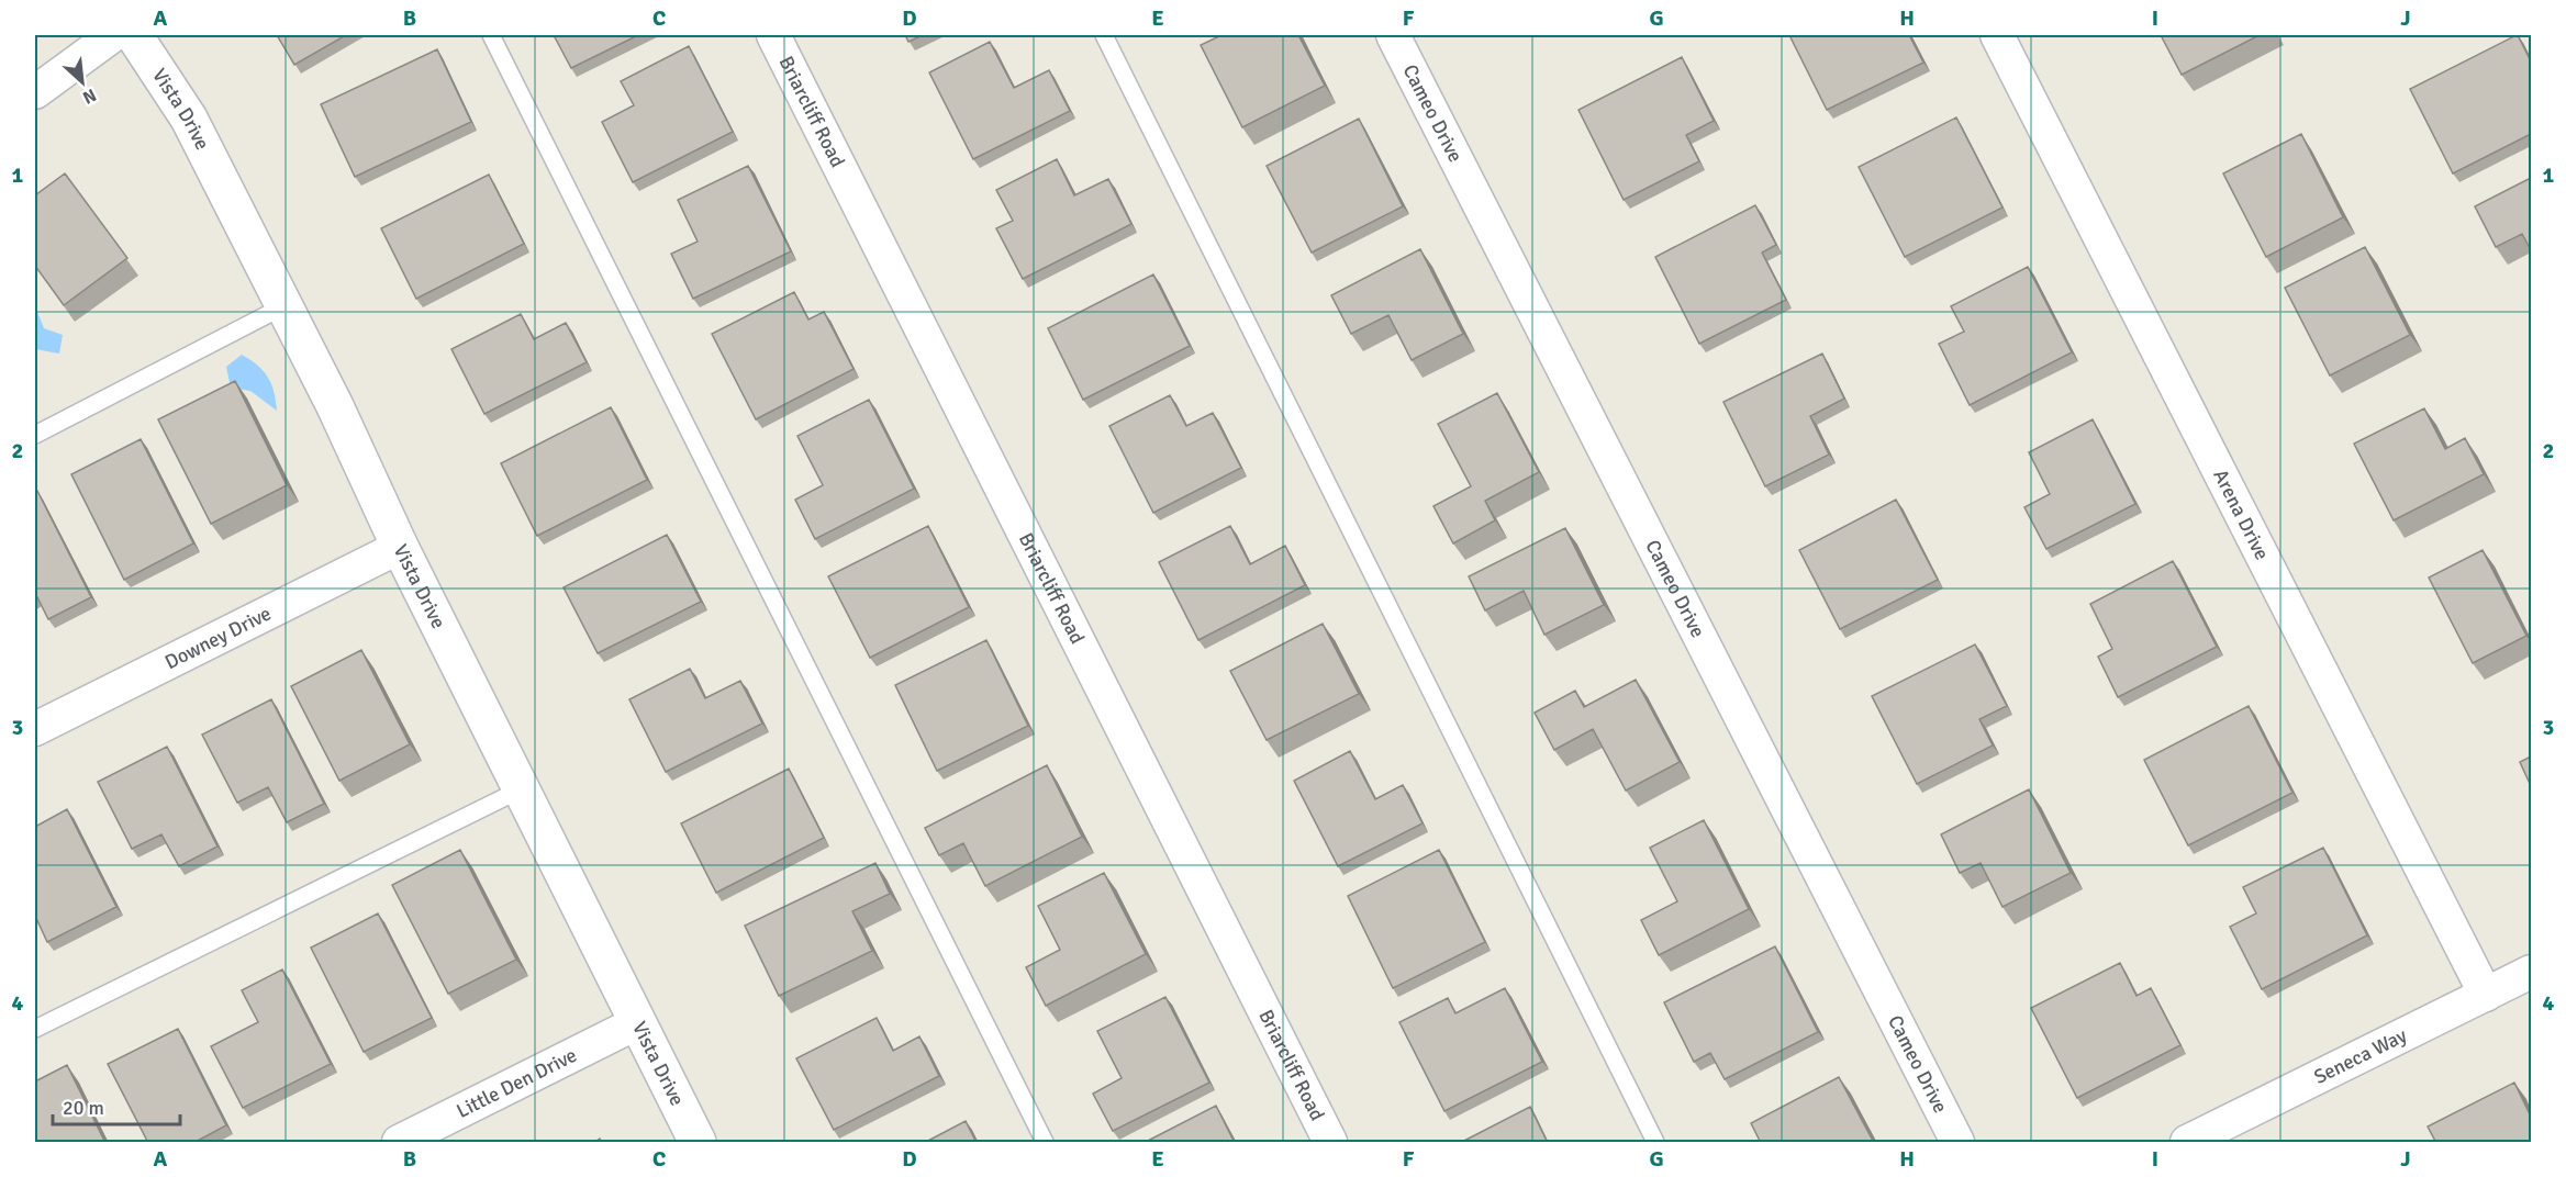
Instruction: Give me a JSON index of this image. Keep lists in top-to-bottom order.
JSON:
{
  "streets": {
    "street": [
      "Vista Drive",
      "Briarcliff Road",
      "Cameo Drive",
      "Arena Drive",
      "Downey Drive",
      "Seneca Way",
      "Little Den Drive"
    ]
  },
  "crossings": [
    ["Vista Drive", "Downey Drive"],
    ["Vista Drive", "Little Den Drive"],
    ["Arena Drive", "Seneca Way"]
  ],
  "scale_bar": "20 m",
  "north": "bottom right",
  "grid": {
    "columns": [
      "A",
      "B",
      "C",
      "D",
      "E",
      "F",
      "G",
      "H",
      "I",
      "J"
    ],
    "rows": [
      "1",
      "2",
      "3",
      "4"
    ]
  }
}
